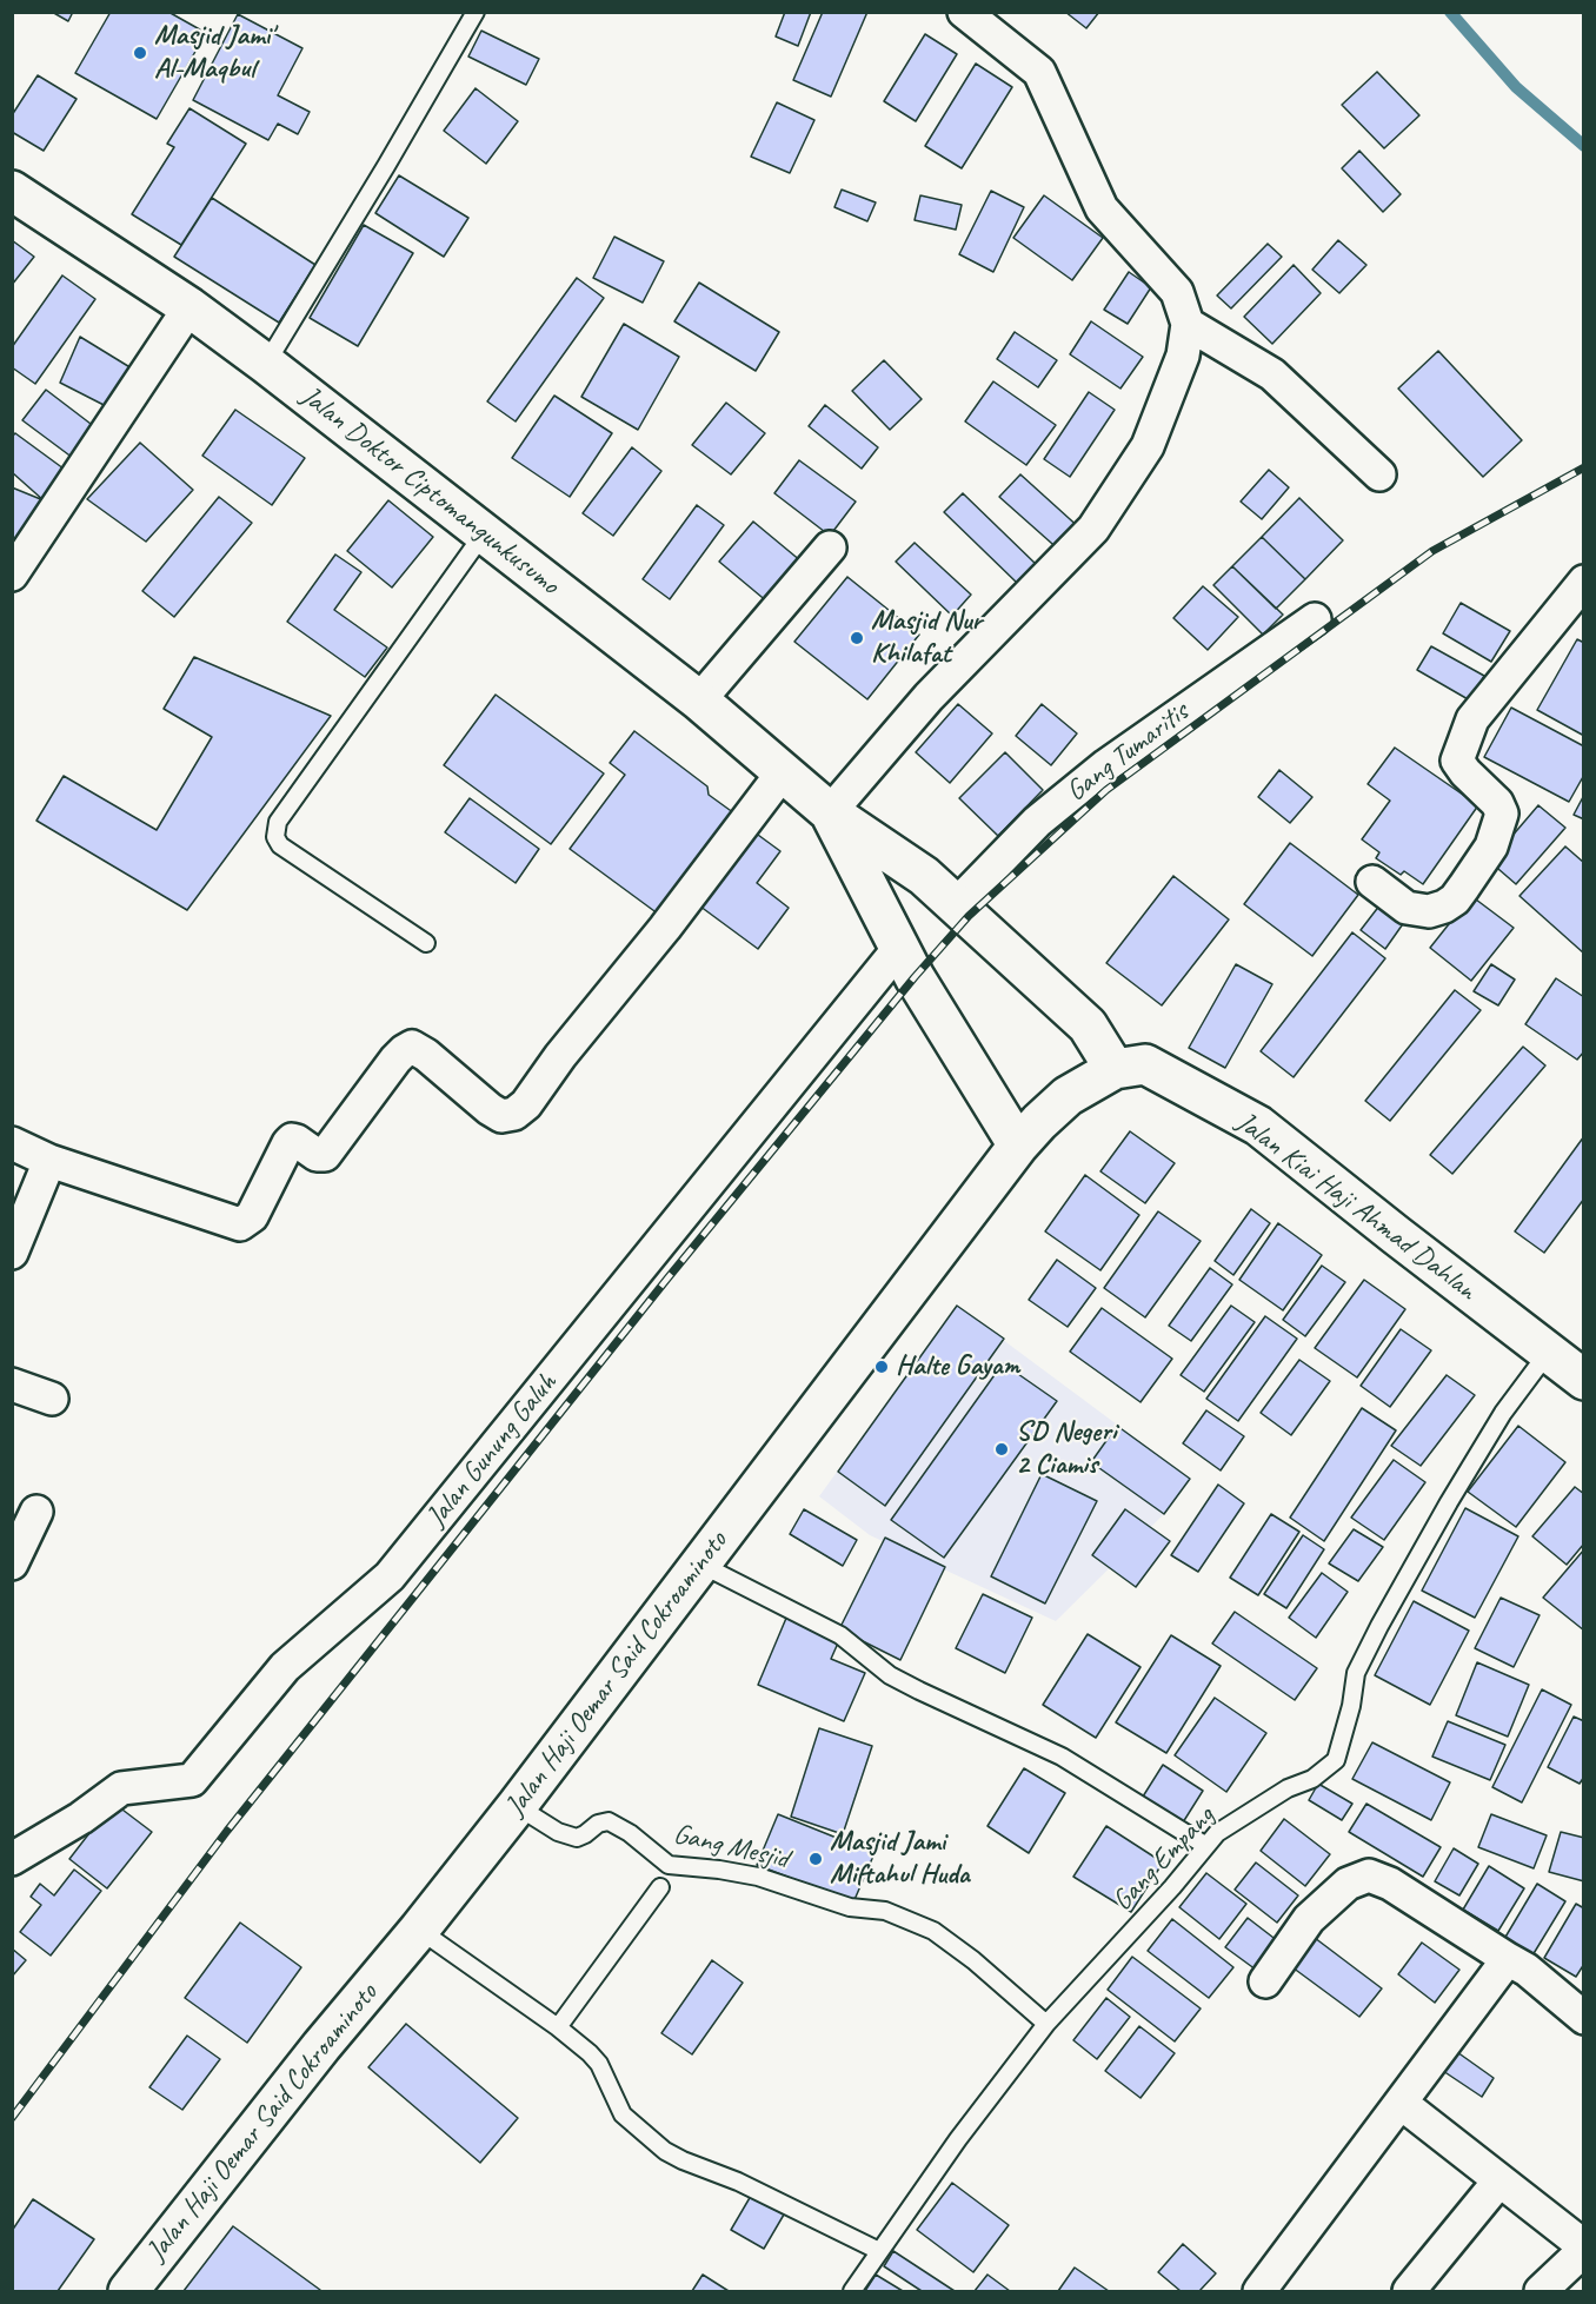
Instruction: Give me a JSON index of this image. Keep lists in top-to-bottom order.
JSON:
{
  "streets": {
    "main road": ["Jalan Doktor Ciptomangunkusumo", "Jalan Kiai Haji Ahmad Dahlan", "Jalan Haji Oemar Said Cokroaminoto"],
    "street": ["Gang Tumaritis", "Jalan Gunung Galuh"],
    "lane": ["Gang Mesjid", "Gang Empang"]
  },
  "crossings": [
    ["Jalan Doktor Ciptomangunkusumo", "Gang Tumaritis"],
    ["Jalan Doktor Ciptomangunkusumo", "Jalan Kiai Haji Ahmad Dahlan"],
    ["Jalan Doktor Ciptomangunkusumo", "Jalan Gunung Galuh"],
    ["Jalan Doktor Ciptomangunkusumo", "Jalan Haji Oemar Said Cokroaminoto"],
    ["Jalan Kiai Haji Ahmad Dahlan", "Jalan Haji Oemar Said Cokroaminoto"],
    ["Jalan Kiai Haji Ahmad Dahlan", "Gang Empang"],
    ["Jalan Haji Oemar Said Cokroaminoto", "Gang Mesjid"],
    ["Gang Mesjid", "Gang Empang"]
  ],
  "places": [
    "Masjid Jami' Al-Maqbul",
    "Masjid Nur Khilafat",
    "Halte Gayam",
    "SD Negeri 2 Ciamis",
    "Masjid Jami Miftahul Huda"
  ]
}
